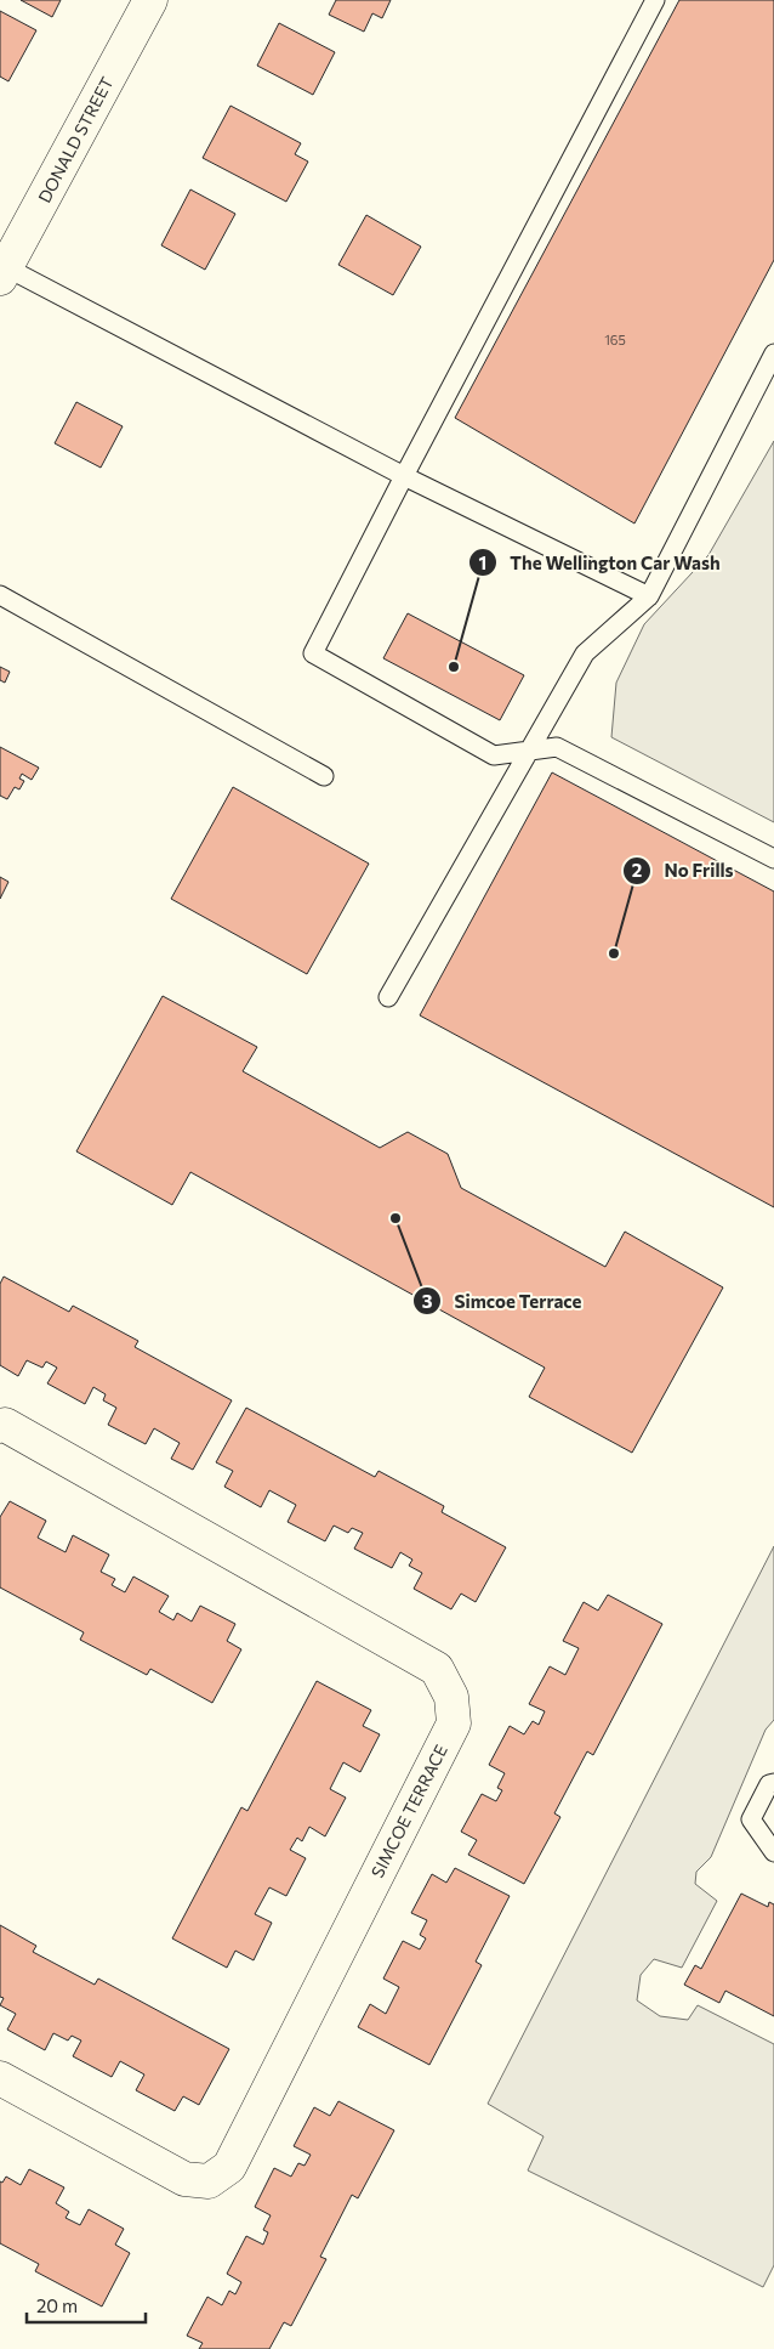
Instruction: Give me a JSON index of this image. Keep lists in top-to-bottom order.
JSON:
{
  "streets": {
    "street": ["DONALD STREET", "SIMCOE TERRACE"]
  },
  "places": ["The Wellington Car Wash", "No Frills", "Simcoe Terrace"],
  "house_numbers": ["165"],
  "scale_bar": "20 m"
}
